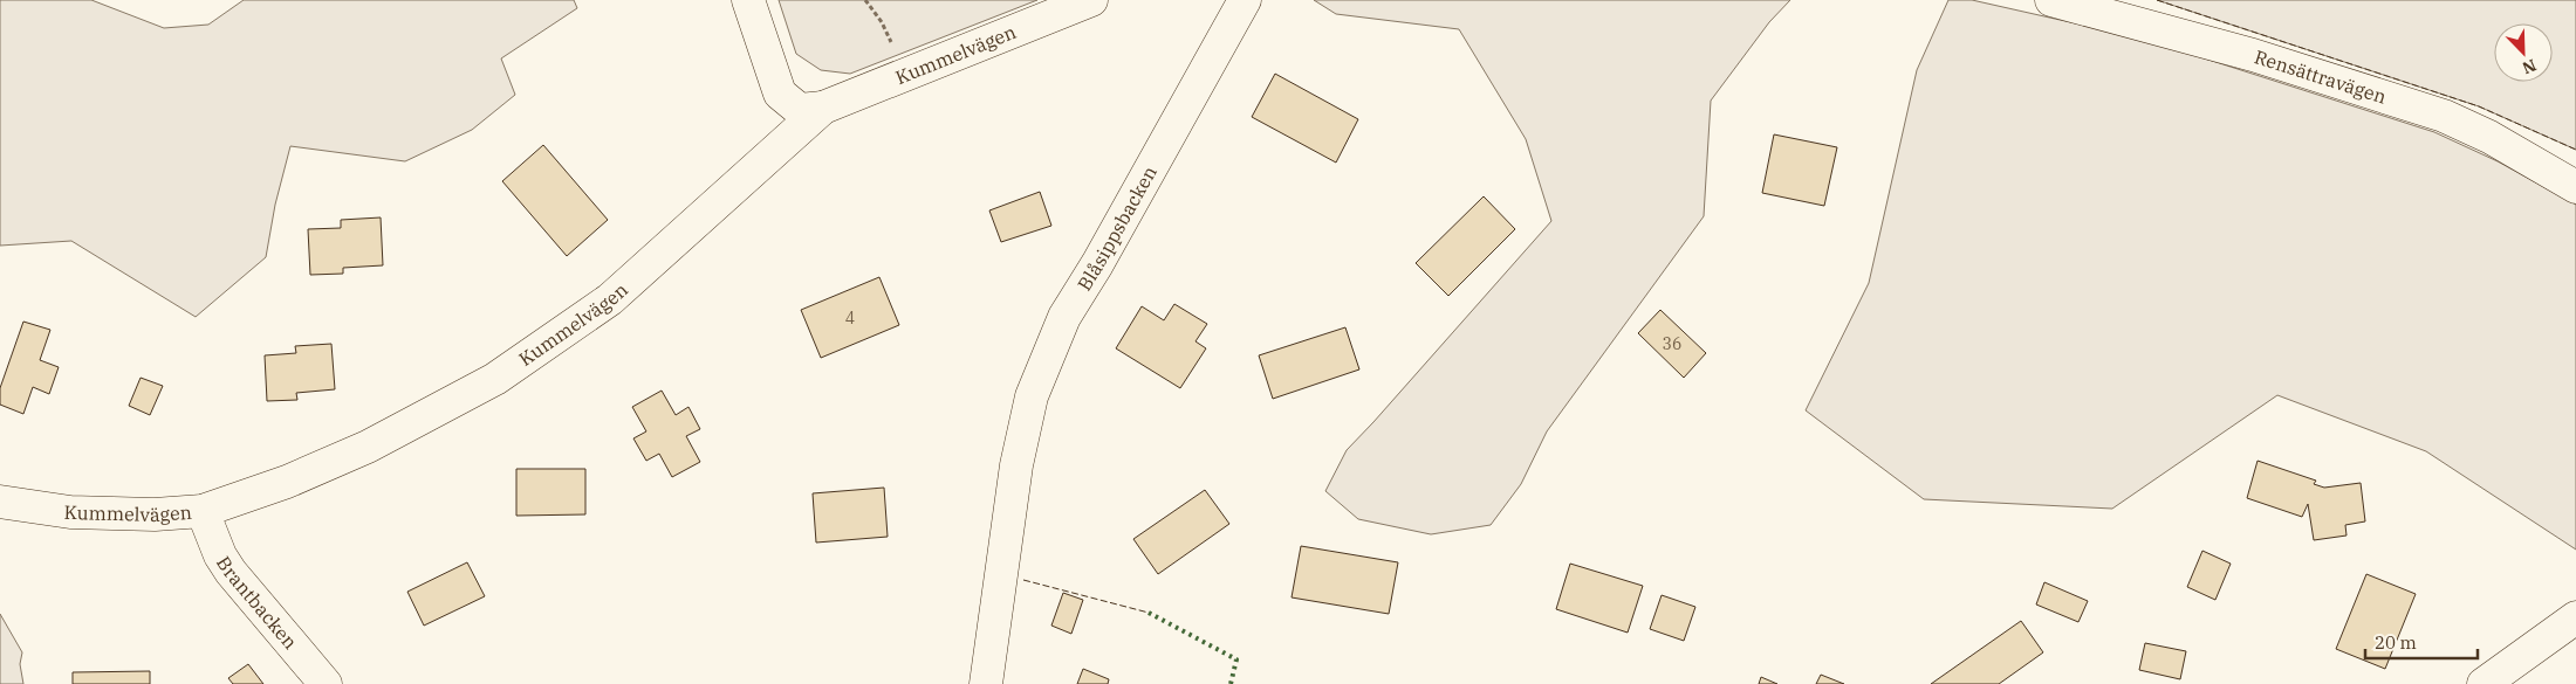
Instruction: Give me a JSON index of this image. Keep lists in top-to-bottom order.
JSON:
{
  "streets": {
    "street": [
      "Kummelvägen",
      "Rensättravägen",
      "Blåsippsbacken",
      "Brantbacken"
    ]
  },
  "crossings": [
    ["Kummelvägen", "Brantbacken"]
  ],
  "house_numbers": ["4", "36"],
  "scale_bar": "20 m",
  "north": "bottom right"
}
